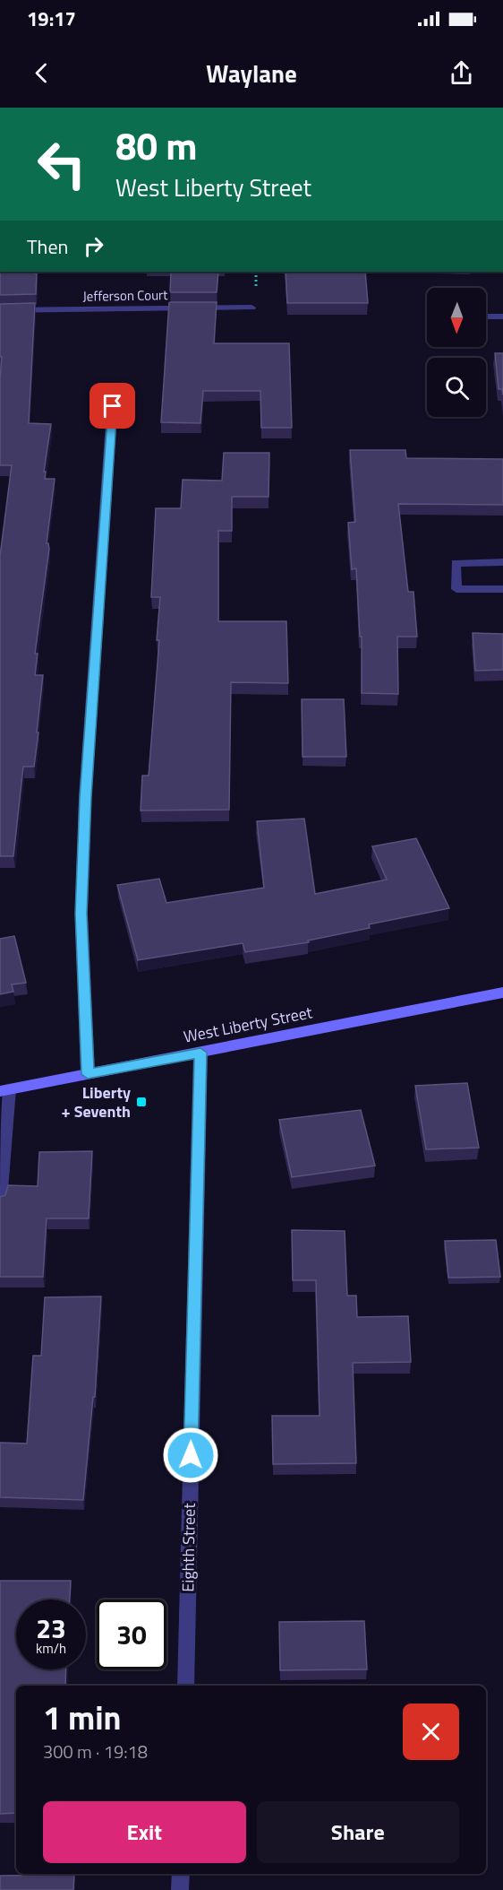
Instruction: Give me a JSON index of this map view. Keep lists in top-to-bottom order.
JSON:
{
  "streets": {
    "main road": ["West Liberty Street"],
    "street": ["Jefferson Court", "Eighth Street"]
  },
  "crossings": [
    ["West Liberty Street", "Eighth Street"]
  ],
  "places": {
    "transit": ["Liberty + Seventh"]
  },
  "north": "bottom",
  "page": {
    "status": "19:17",
    "header": "Waylane",
    "turn": ["80 m", "West Liberty Street"],
    "then": "Then",
    "speed": "23 km/h",
    "limit": "30",
    "heading": ["1 min", "300 m · 19:18"],
    "buttons": ["Exit", "Share"]
  }
}
